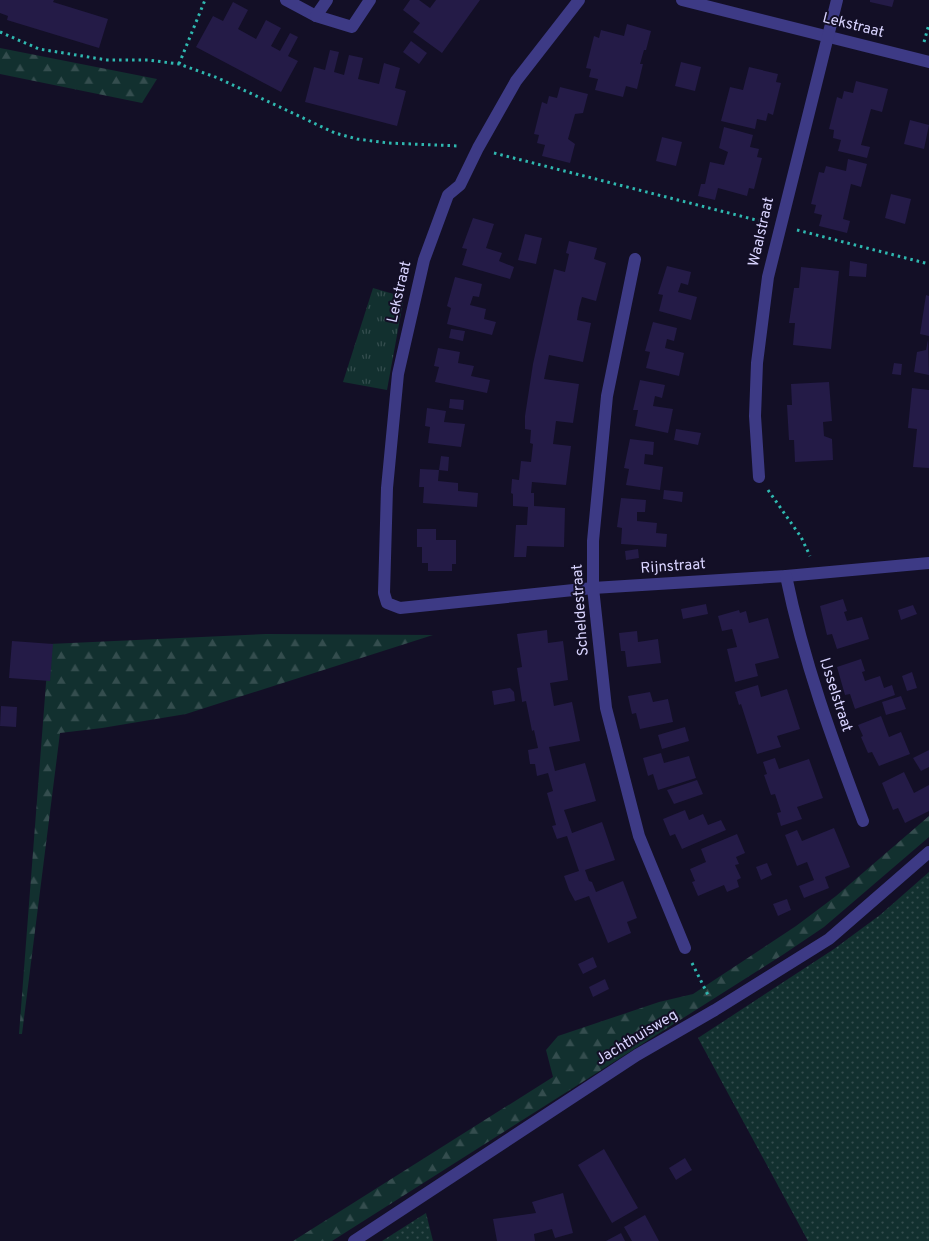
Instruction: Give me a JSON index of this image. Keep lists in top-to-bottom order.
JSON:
{
  "streets": {
    "street": [
      "Lekstraat",
      "Waalstraat",
      "Rijnstraat",
      "Scheldestraat",
      "IJsselstraat",
      "Jachthuisweg"
    ]
  },
  "crossings": [
    ["Lekstraat", "Waalstraat"],
    ["Lekstraat", "Rijnstraat"],
    ["Rijnstraat", "Scheldestraat"],
    ["Rijnstraat", "IJsselstraat"]
  ]
}
